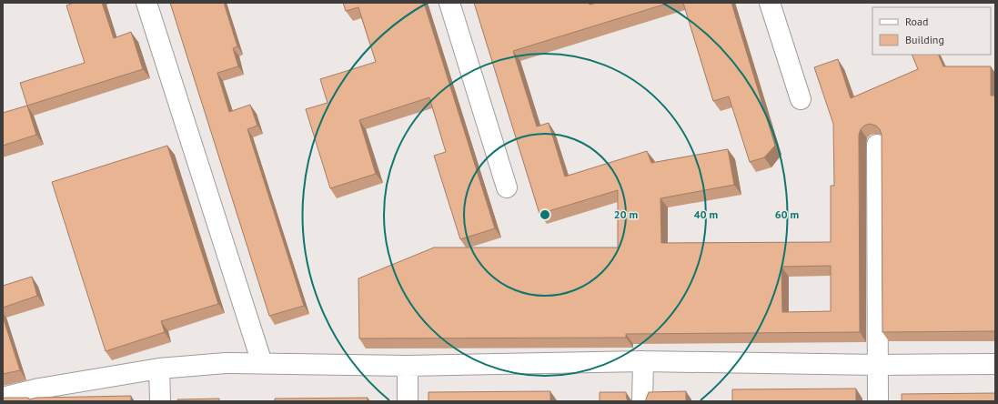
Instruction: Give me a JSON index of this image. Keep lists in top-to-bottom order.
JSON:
{
  "legend": ["Road", "Building"],
  "rings": ["20 m", "40 m", "60 m"]
}
